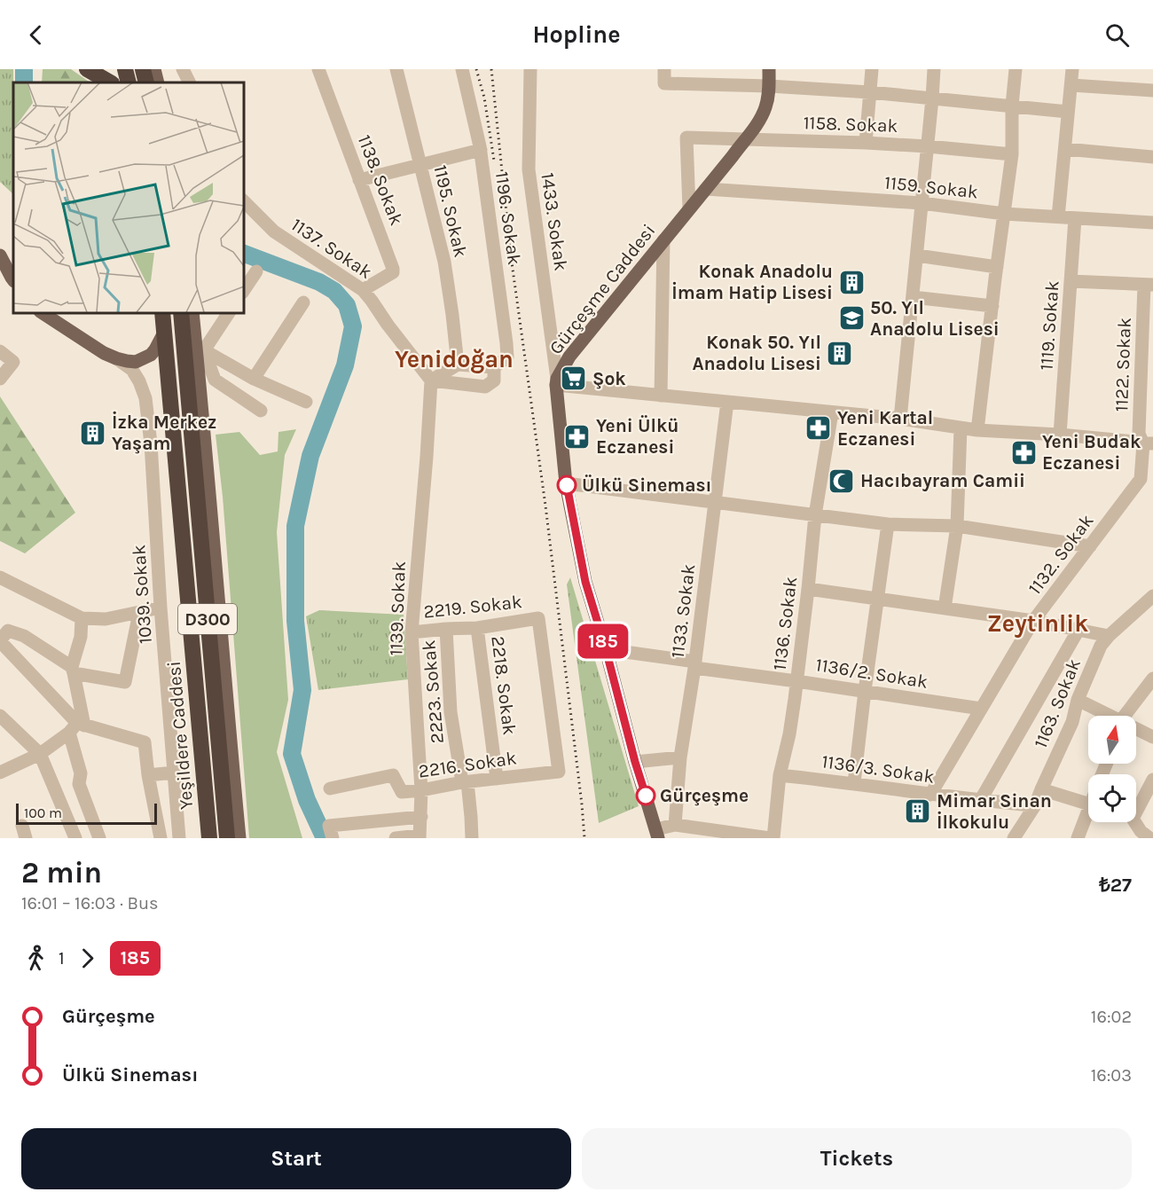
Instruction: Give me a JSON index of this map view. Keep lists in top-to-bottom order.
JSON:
{
  "streets": {
    "highway": ["D300", "Yeşildere Caddesi"],
    "main road": ["Gürçeşme Caddesi"],
    "street": [
      "1158. Sokak",
      "1138. Sokak",
      "1159. Sokak",
      "1195. Sokak",
      "1196. Sokak",
      "1433. Sokak",
      "1137. Sokak",
      "1119. Sokak",
      "1122. Sokak",
      "1132. Sokak",
      "1039. Sokak",
      "2219. Sokak",
      "1139. Sokak",
      "1133. Sokak",
      "1136. Sokak",
      "1136/2. Sokak",
      "2218. Sokak",
      "2223. Sokak",
      "1163. Sokak",
      "2216. Sokak",
      "1136/3. Sokak"
    ]
  },
  "crossings": [
    ["1158. Sokak", "Gürçeşme Caddesi"],
    ["1138. Sokak", "1137. Sokak"],
    ["1159. Sokak", "Gürçeşme Caddesi"],
    ["1159. Sokak", "1119. Sokak"],
    ["1433. Sokak", "Gürçeşme Caddesi"],
    ["1137. Sokak", "1139. Sokak"],
    ["Gürçeşme Caddesi", "1136/2. Sokak"],
    ["1122. Sokak", "1132. Sokak"],
    ["1132. Sokak", "1136/2. Sokak"],
    ["1132. Sokak", "1136/3. Sokak"],
    ["2219. Sokak", "1139. Sokak"],
    ["2219. Sokak", "2218. Sokak"],
    ["2219. Sokak", "2223. Sokak"],
    ["2219. Sokak", "2216. Sokak"],
    ["1139. Sokak", "2216. Sokak"],
    ["1133. Sokak", "1136/2. Sokak"],
    ["1136. Sokak", "1136/2. Sokak"],
    ["1136. Sokak", "1136/3. Sokak"],
    ["2218. Sokak", "2216. Sokak"],
    ["2223. Sokak", "2216. Sokak"],
    ["1163. Sokak", "1136/3. Sokak"]
  ],
  "districts": ["Yenidoğan", "Zeytinlik"],
  "places": {
    "building": [
      "Konak Anadolu İmam Hatip Lisesi",
      "Konak 50. Yıl Anadolu Lisesi",
      "İzka Merkez Yaşam",
      "Mimar Sinan İlkokulu"
    ],
    "school or university": ["50. Yıl Anadolu Lisesi"],
    "supermarket": ["Şok"],
    "pharmacy": ["Yeni Kartal Eczanesi", "Yeni Ülkü Eczanesi", "Yeni Budak Eczanesi"],
    "mosque": ["Hacıbayram Camii"],
    "other": ["Ülkü Sineması", "Gürçeşme"]
  },
  "lines": ["bus line 185"],
  "scale_bar": "100 m",
  "north": "top",
  "page": {
    "header": "Hopline",
    "on_map": "185",
    "scale": "100 m",
    "heading": ["2 min", "16:01 – 16:03 · Bus", "₺27"],
    "legs": ["1", "185"],
    "list": [
      {
        "name": "Gürçeşme",
        "value": "16:02"
      },
      {
        "name": "Ülkü Sineması",
        "value": "16:03"
      }
    ],
    "buttons": ["Start", "Tickets"]
  }
}
